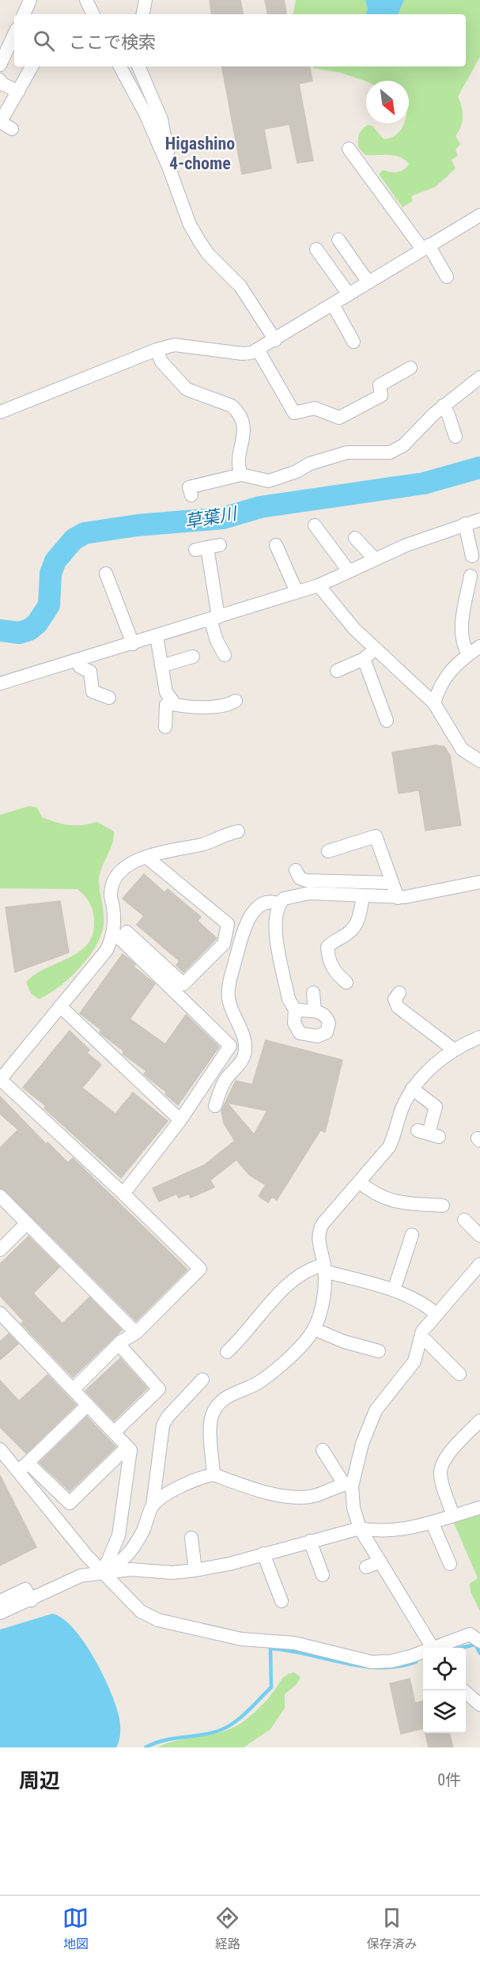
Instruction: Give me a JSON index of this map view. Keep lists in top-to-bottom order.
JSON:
{
  "districts": ["Higashino 4-chome"],
  "water": ["草葉川"],
  "north": "bottom right",
  "page": {
    "search": "ここで検索",
    "heading": ["周辺", "0件"],
    "nav": ["地図", "経路", "保存済み"]
  }
}
